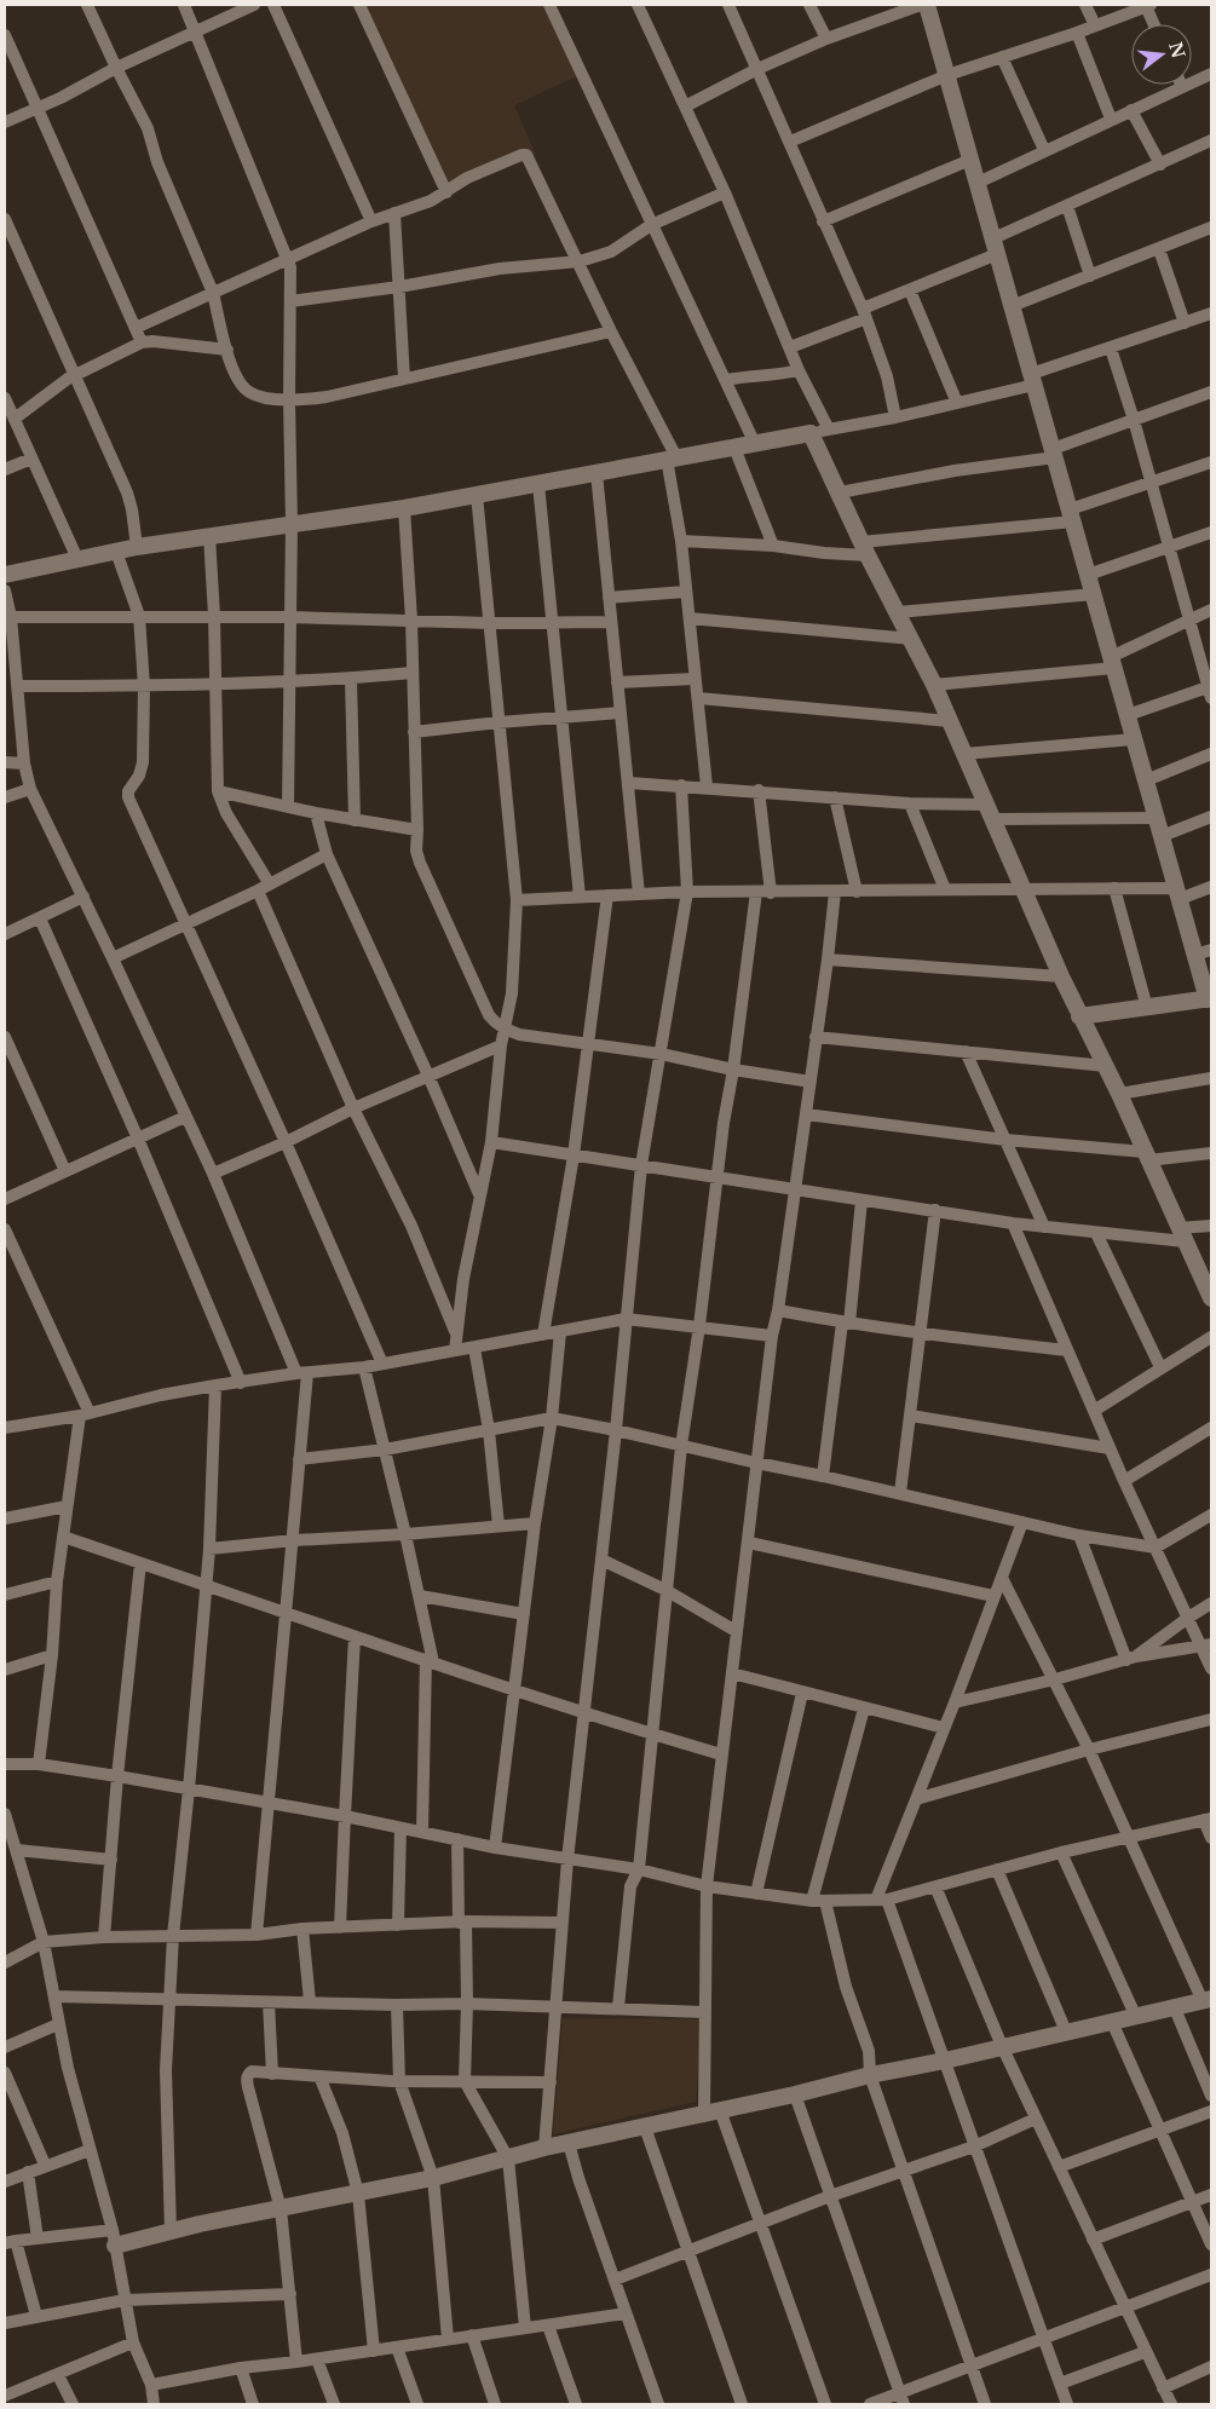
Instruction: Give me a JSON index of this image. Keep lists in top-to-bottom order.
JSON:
{
  "north": "right"
}
